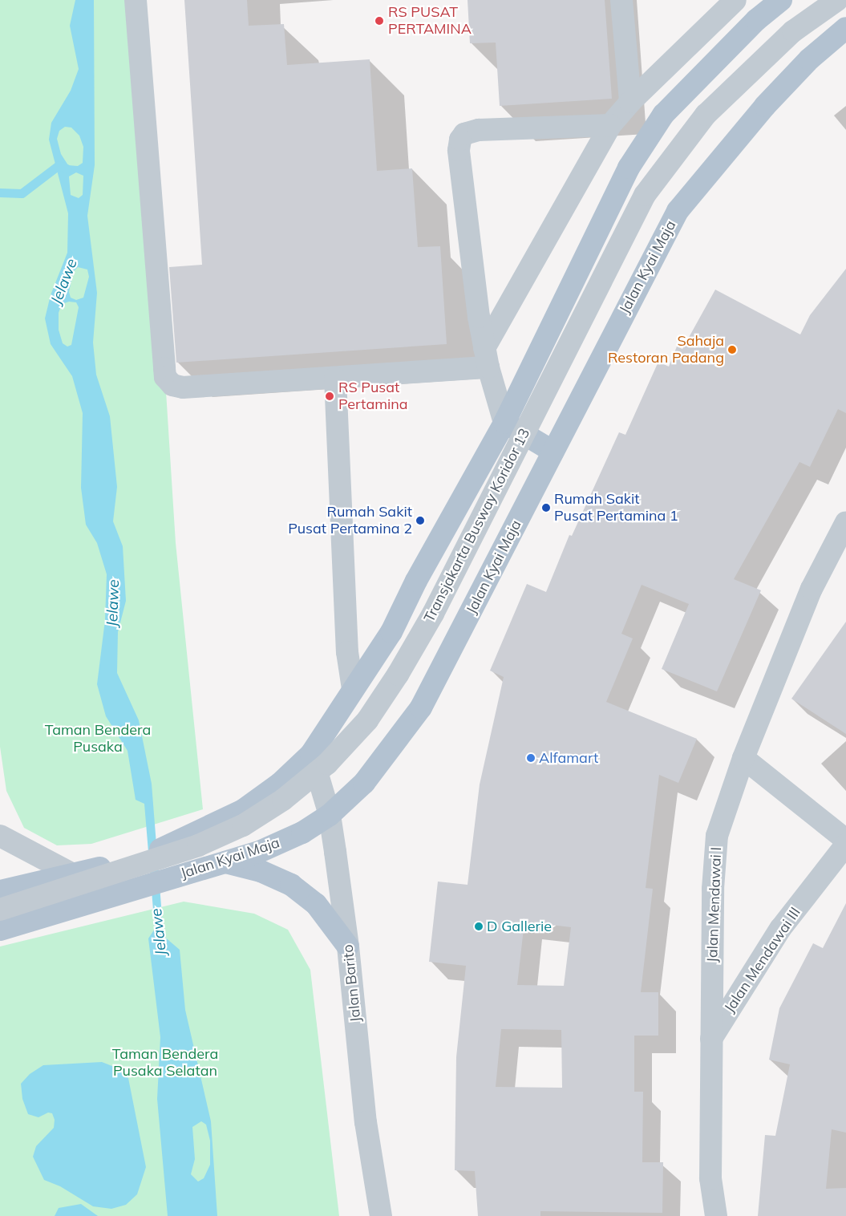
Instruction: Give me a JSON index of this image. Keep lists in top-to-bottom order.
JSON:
{
  "streets": {
    "main road": ["Jalan Kyai Maja"],
    "street": [
      "Transjakarta Busway Koridor 13",
      "Jalan Mendawai I",
      "Jalan Mendawai III",
      "Jalan Barito"
    ]
  },
  "crossings": [
    ["Jalan Kyai Maja", "Jalan Barito"],
    ["Jalan Mendawai I", "Jalan Mendawai III"]
  ],
  "water": ["Jelawe"],
  "parks": ["Taman Bendera Pusaka", "Taman Bendera Pusaka Selatan"],
  "places": [
    "RS PUSAT PERTAMINA",
    "Sahaja Restoran Padang",
    "RS Pusat Pertamina",
    "Rumah Sakit Pusat Pertamina 1",
    "Rumah Sakit Pusat Pertamina 2",
    "Alfamart",
    "D Gallerie"
  ]
}
